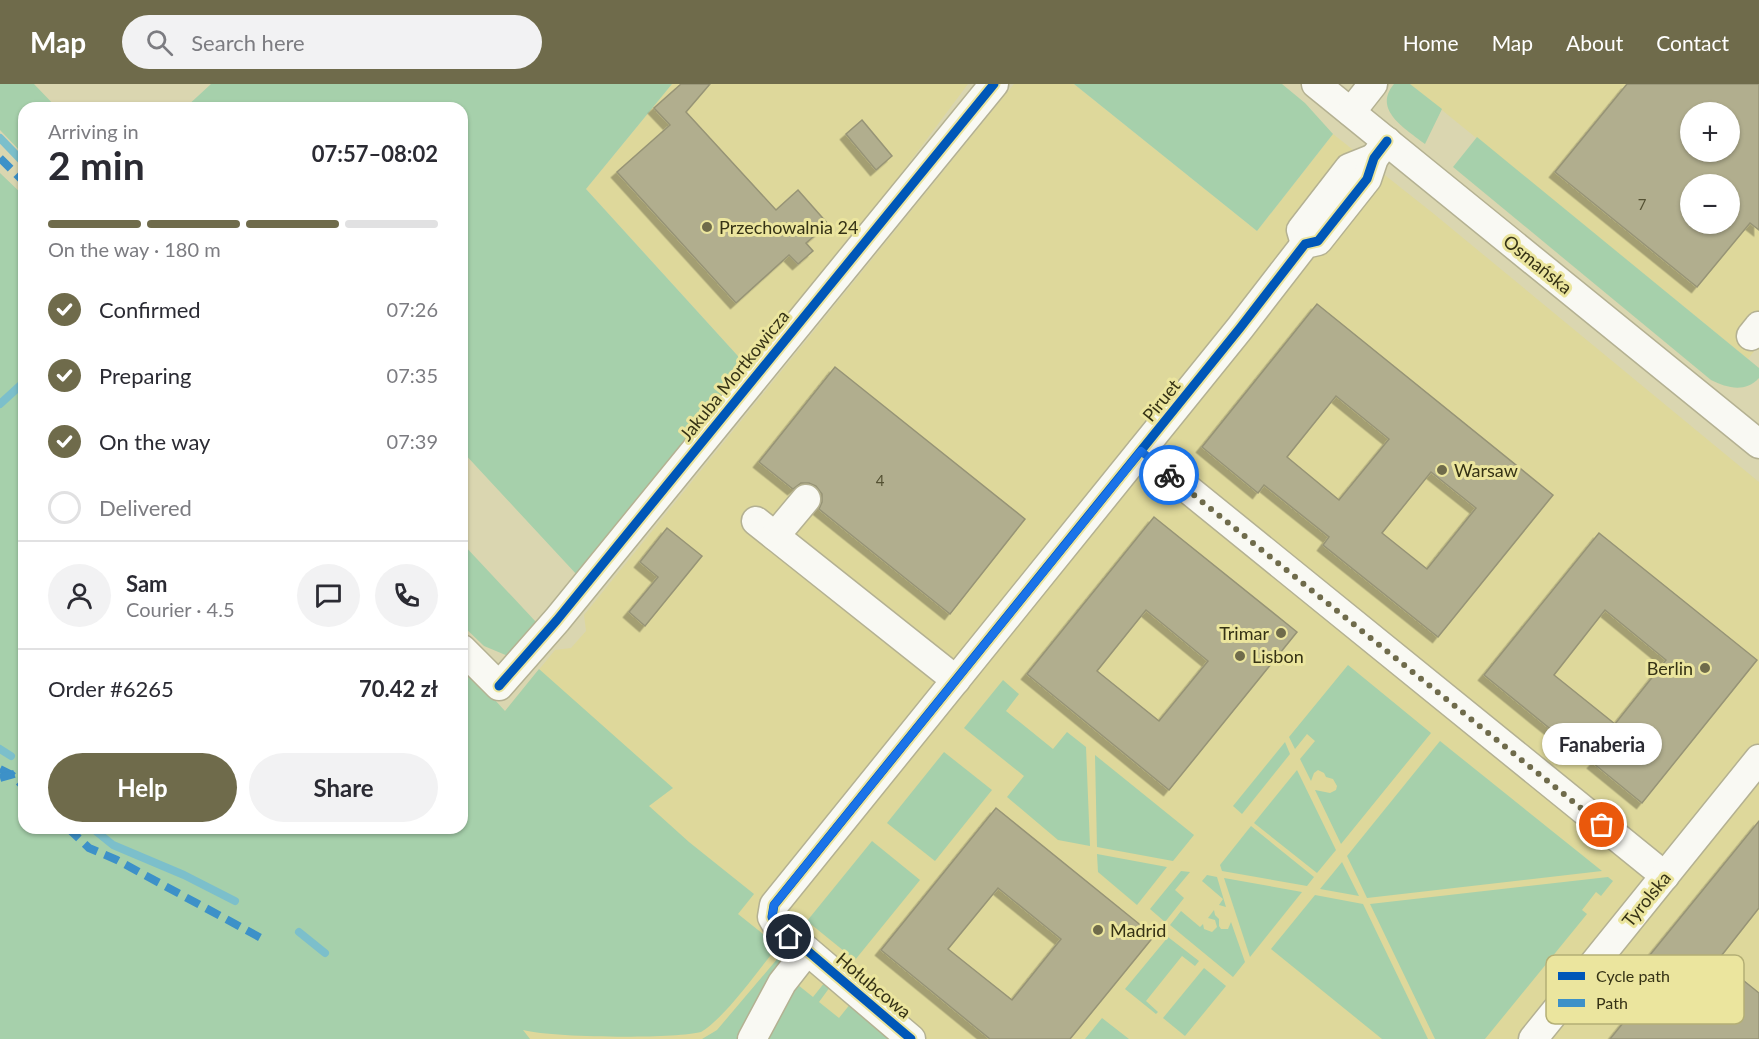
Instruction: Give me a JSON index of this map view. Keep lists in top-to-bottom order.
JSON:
{
  "streets": {
    "street": [
      "Osmańska",
      "Jakuba Mortkowicza",
      "Piruet",
      "Tyrolska",
      "Hołubcowa"
    ]
  },
  "crossings": [
    ["Osmańska", "Piruet"],
    ["Piruet", "Hołubcowa"]
  ],
  "places": [
    "Przechowalnia 24",
    "Warsaw",
    "Trimar",
    "Lisbon",
    "Berlin",
    "Fanaberia",
    "Madrid"
  ],
  "house_numbers": ["7", "4"],
  "legend": ["Cycle path", "Path"],
  "page": {
    "header": "Map",
    "search": "Search here",
    "nav": [
      "Home",
      "Map",
      "About",
      "Contact"
    ],
    "map_buttons": ["+", "−"],
    "heading": ["2 min", "Arriving in", "07:57–08:02"],
    "panel": [
      "Sam",
      "Courier · 4.5",
      "Order #6265",
      "70.42 zł"
    ],
    "bar": "On the way · 180 m",
    "list": [
      ["Confirmed", "07:26"],
      ["Preparing", "07:35"],
      ["On the way", "07:39"],
      "Delivered"
    ],
    "bubble": "Fanaberia",
    "buttons": ["Help", "Share"]
  }
}
